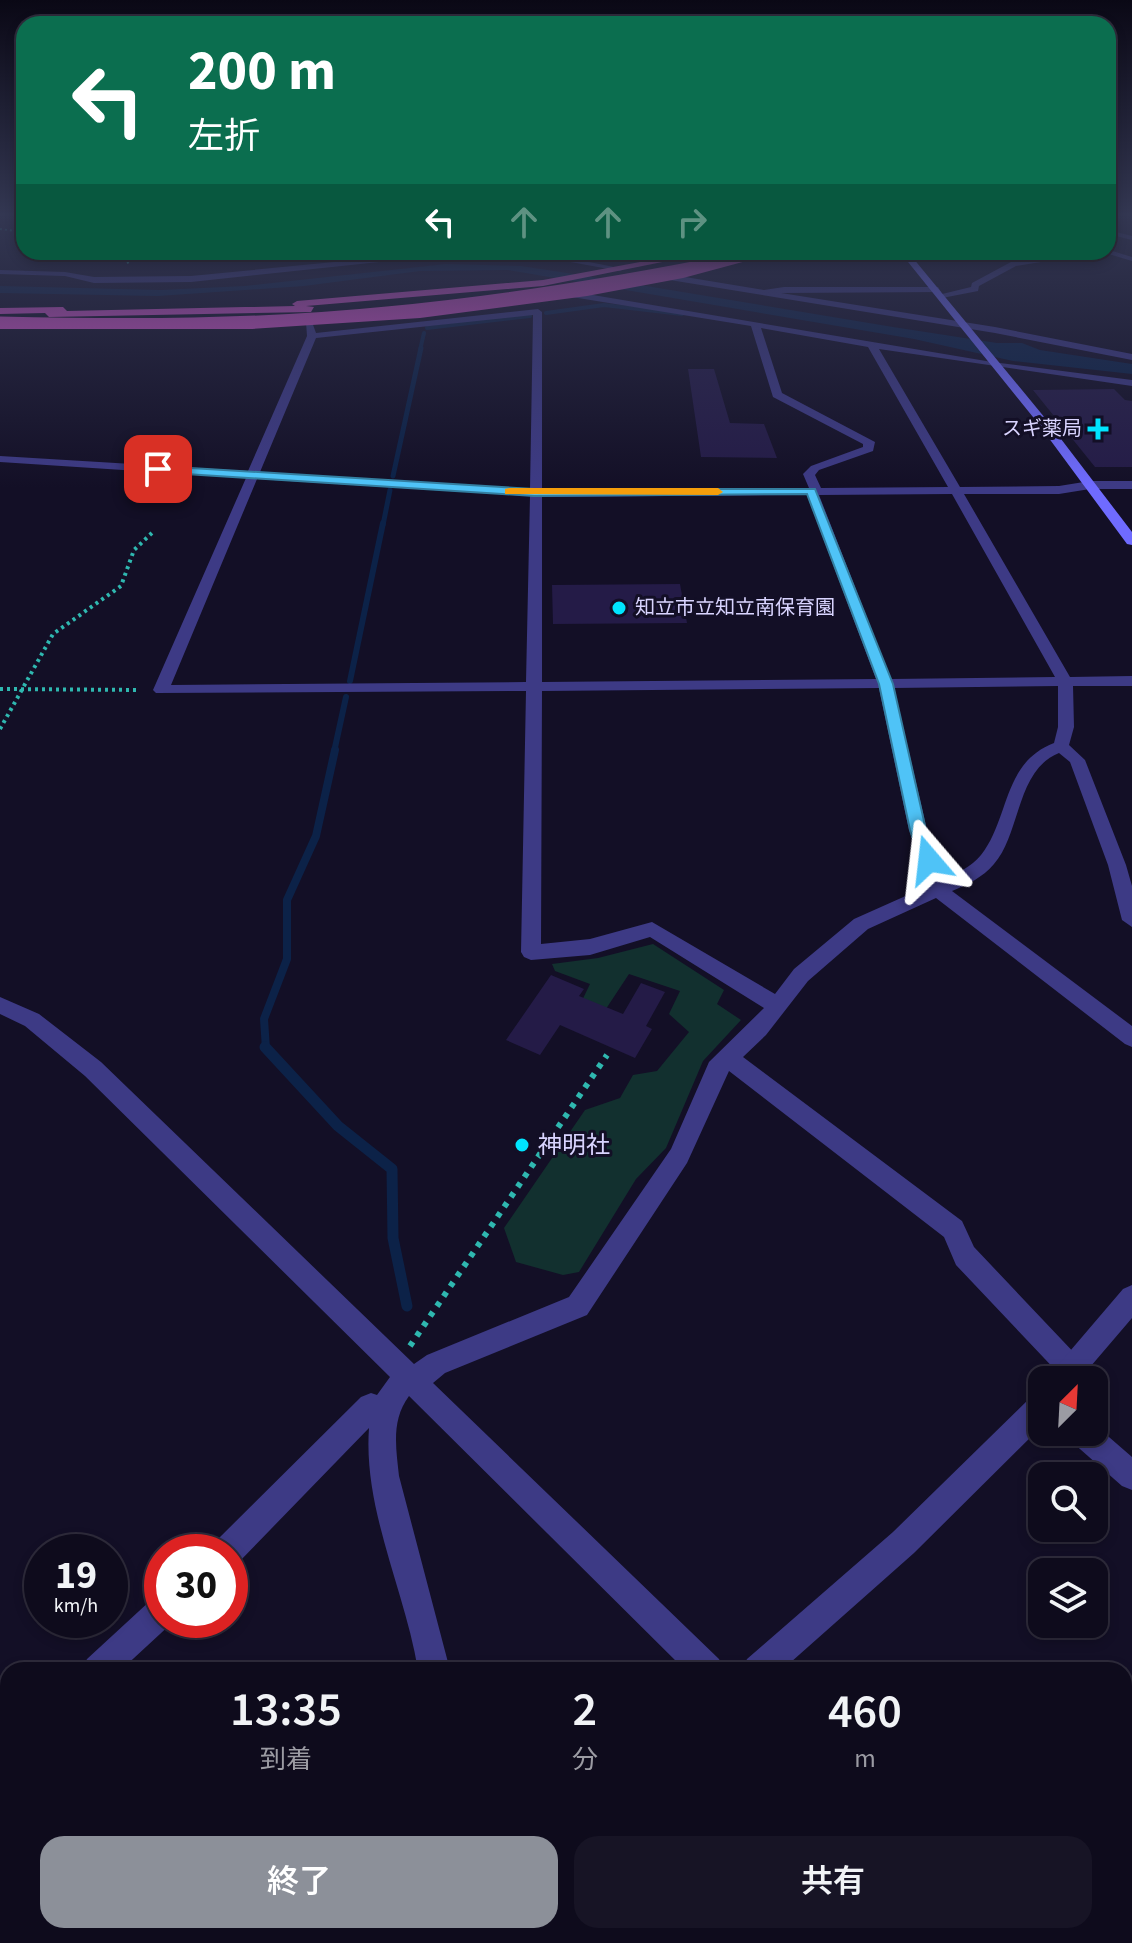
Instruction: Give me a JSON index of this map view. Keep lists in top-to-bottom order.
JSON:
{
  "places": {
    "health": ["スギ薬局"],
    "other": ["知立市立知立南保育園", "神明社"]
  },
  "north": "top right",
  "page": {
    "turn": ["200 m", "左折"],
    "speed": "19 km/h",
    "limit": "30",
    "eta": [
      "13:35",
      "到着",
      "2",
      "分",
      "460",
      "m"
    ],
    "buttons": ["終了", "共有"]
  }
}
